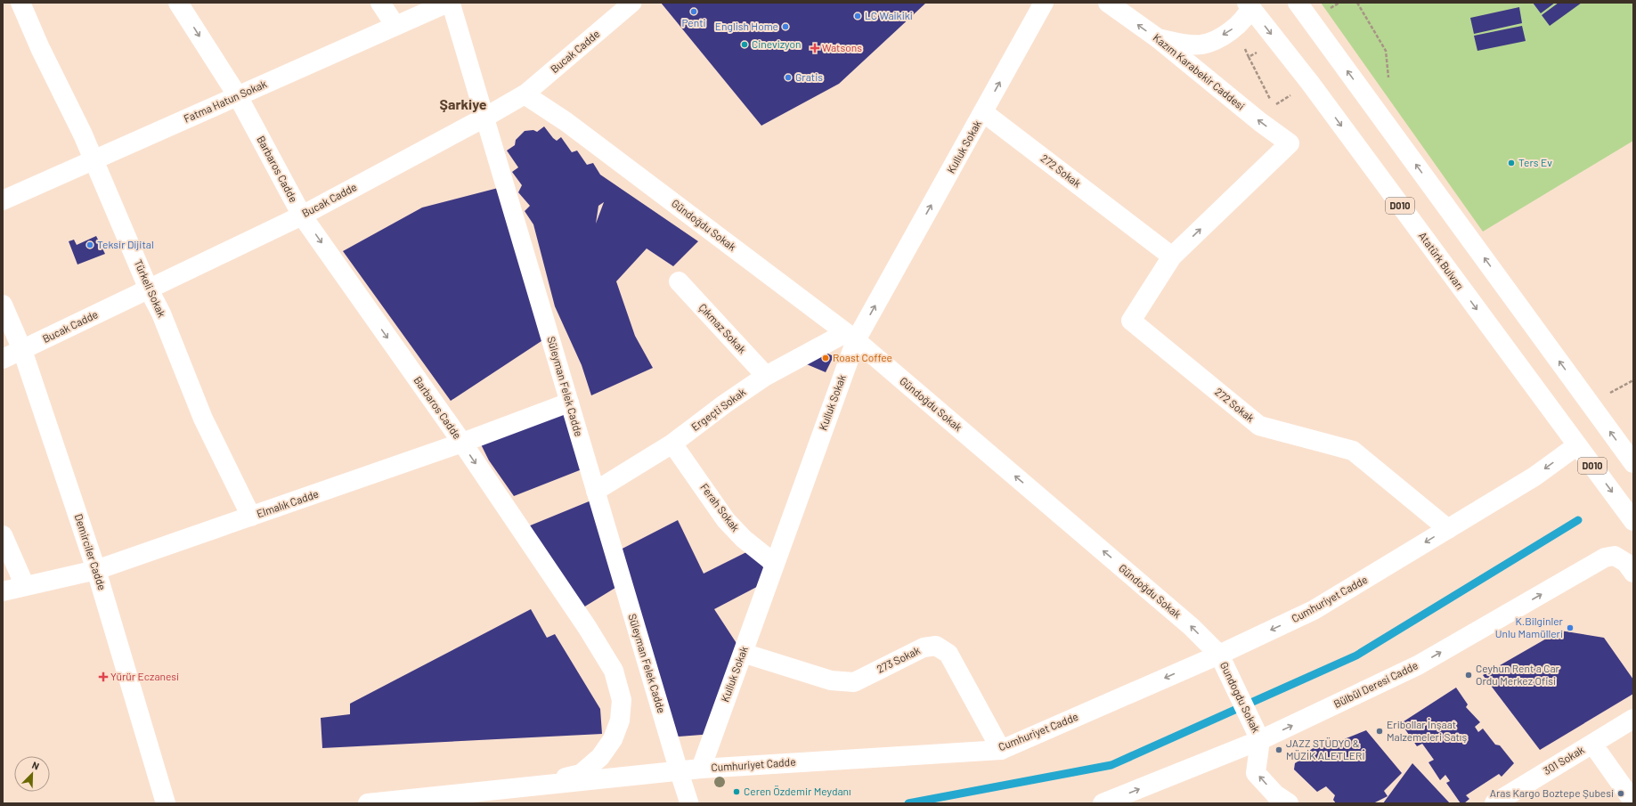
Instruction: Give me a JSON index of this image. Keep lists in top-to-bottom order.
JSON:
{
  "streets": {
    "main road": [
      "Bucak Cadde",
      "Kazım Karabekir Caddesi",
      "Fatma Hatun Sokak",
      "Kulluk Sokak",
      "Barbaros Cadde",
      "272 Sokak",
      "D010",
      "Gündoğdu Sokak",
      "Atatürk Bulvarı",
      "Türkeli Sokak",
      "Çıkmaz Sokak",
      "Ergeçti Sokak",
      "Elmalık Cadde",
      "Ferah Sokak",
      "Demirciler Cadde",
      "Cumhuriyet Cadde",
      "273 Sokak",
      "Bülbül Deresi Cadde",
      "Gundogdu Sokak",
      "301 Sokak"
    ],
    "street": ["Süleyman Felek Cadde"]
  },
  "crossings": [
    ["Bucak Cadde", "Barbaros Cadde"],
    ["Bucak Cadde", "Gündoğdu Sokak"],
    ["Bucak Cadde", "Türkeli Sokak"],
    ["Bucak Cadde", "Süleyman Felek Cadde"],
    ["Bucak Cadde", "Demirciler Cadde"],
    ["Kazım Karabekir Caddesi", "272 Sokak"],
    ["Fatma Hatun Sokak", "Barbaros Cadde"],
    ["Fatma Hatun Sokak", "Türkeli Sokak"],
    ["Fatma Hatun Sokak", "Süleyman Felek Cadde"],
    ["Kulluk Sokak", "272 Sokak"],
    ["Kulluk Sokak", "Gündoğdu Sokak"],
    ["Kulluk Sokak", "Ergeçti Sokak"],
    ["Kulluk Sokak", "Ferah Sokak"],
    ["Kulluk Sokak", "Cumhuriyet Cadde"],
    ["Kulluk Sokak", "273 Sokak"],
    ["Barbaros Cadde", "Elmalık Cadde"],
    ["Barbaros Cadde", "Cumhuriyet Cadde"],
    ["272 Sokak", "Cumhuriyet Cadde"],
    ["Gündoğdu Sokak", "Ergeçti Sokak"],
    ["Gündoğdu Sokak", "Cumhuriyet Cadde"],
    ["Gündoğdu Sokak", "Gundogdu Sokak"],
    ["Atatürk Bulvarı", "Cumhuriyet Cadde"],
    ["Türkeli Sokak", "Elmalık Cadde"],
    ["Çıkmaz Sokak", "Ergeçti Sokak"],
    ["Süleyman Felek Cadde", "Ergeçti Sokak"],
    ["Süleyman Felek Cadde", "Elmalık Cadde"],
    ["Süleyman Felek Cadde", "Cumhuriyet Cadde"],
    ["Ergeçti Sokak", "Ferah Sokak"],
    ["Elmalık Cadde", "Demirciler Cadde"],
    ["Cumhuriyet Cadde", "273 Sokak"],
    ["Cumhuriyet Cadde", "Gundogdu Sokak"],
    ["Bülbül Deresi Cadde", "Gundogdu Sokak"]
  ],
  "one_way": [
    "Kulluk Sokak",
    "Barbaros Cadde",
    "Gündoğdu Sokak",
    "Cumhuriyet Cadde",
    "Bülbül Deresi Cadde"
  ],
  "districts": ["Şarkiye"],
  "places": {
    "other": [
      "Penti",
      "LC Waikiki",
      "English Home",
      "Cinevizyon",
      "Gratis",
      "Ters Ev",
      "Teksir Dijital",
      "Roast Coffee",
      "K.Bilginler Unlu Mamülleri",
      "Ceyhun Rent a Car Ordu Merkez Ofisi",
      "Eribollar İnşaat Malzemeleri Satış",
      "JAZZ STÜDYO & MÜZİK ALETLERİ",
      "Ceren Özdemir Meydanı",
      "Aras Kargo Boztepe Şubesi"
    ],
    "health": ["Watsons", "Yürür Eczanesi"]
  },
  "north": "top right"
}
